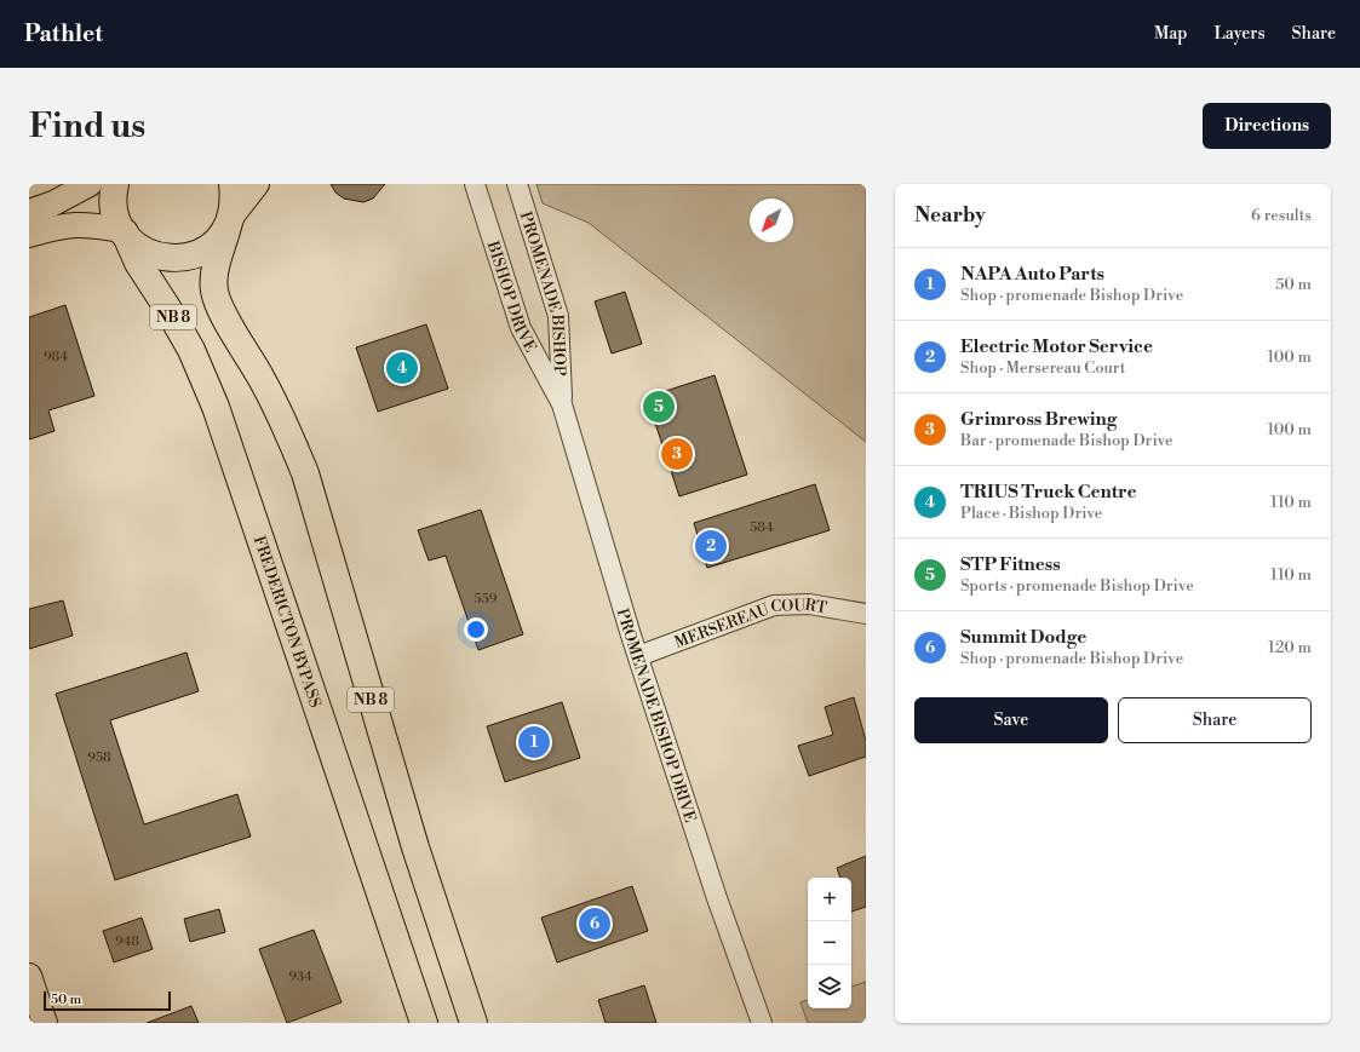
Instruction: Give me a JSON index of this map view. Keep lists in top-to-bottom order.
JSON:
{
  "streets": {
    "highway": ["NB 8", "FREDERICTON BYPASS"],
    "street": [
      "PROMENADE BISHOP",
      "BISHOP DRIVE",
      "MERSEREAU COURT",
      "PROMENADE BISHOP DRIVE"
    ]
  },
  "crossings": [
    ["PROMENADE BISHOP", "BISHOP DRIVE"],
    ["PROMENADE BISHOP", "PROMENADE BISHOP DRIVE"],
    ["BISHOP DRIVE", "PROMENADE BISHOP DRIVE"],
    ["MERSEREAU COURT", "PROMENADE BISHOP DRIVE"]
  ],
  "house_numbers": [
    "984",
    "584",
    "559",
    "958",
    "948",
    "934"
  ],
  "scale_bar": "50 m",
  "north": "bottom left",
  "page": {
    "header": "Pathlet",
    "nav": ["Map", "Layers", "Share"],
    "buttons": [
      "Directions",
      ["Save", "Share"]
    ],
    "title": "Find us",
    "heading": ["Nearby", "6 results"],
    "list": [
      {
        "mark": "1",
        "name": "NAPA Auto Parts",
        "note": "Shop · promenade Bishop Drive",
        "value": "50 m"
      },
      {
        "mark": "2",
        "name": "Electric Motor Service",
        "note": "Shop · Mersereau Court",
        "value": "100 m"
      },
      {
        "mark": "3",
        "name": "Grimross Brewing",
        "note": "Bar · promenade Bishop Drive",
        "value": "100 m"
      },
      {
        "mark": "4",
        "name": "TRIUS Truck Centre",
        "note": "Place · Bishop Drive",
        "value": "110 m"
      },
      {
        "mark": "5",
        "name": "STP Fitness",
        "note": "Sports · promenade Bishop Drive",
        "value": "110 m"
      },
      {
        "mark": "6",
        "name": "Summit Dodge",
        "note": "Shop · promenade Bishop Drive",
        "value": "120 m"
      }
    ],
    "pins": [
      "4",
      "5",
      "3",
      "2",
      "1",
      "6"
    ],
    "map_buttons": ["+", "−"],
    "scale": "50 m"
  }
}
